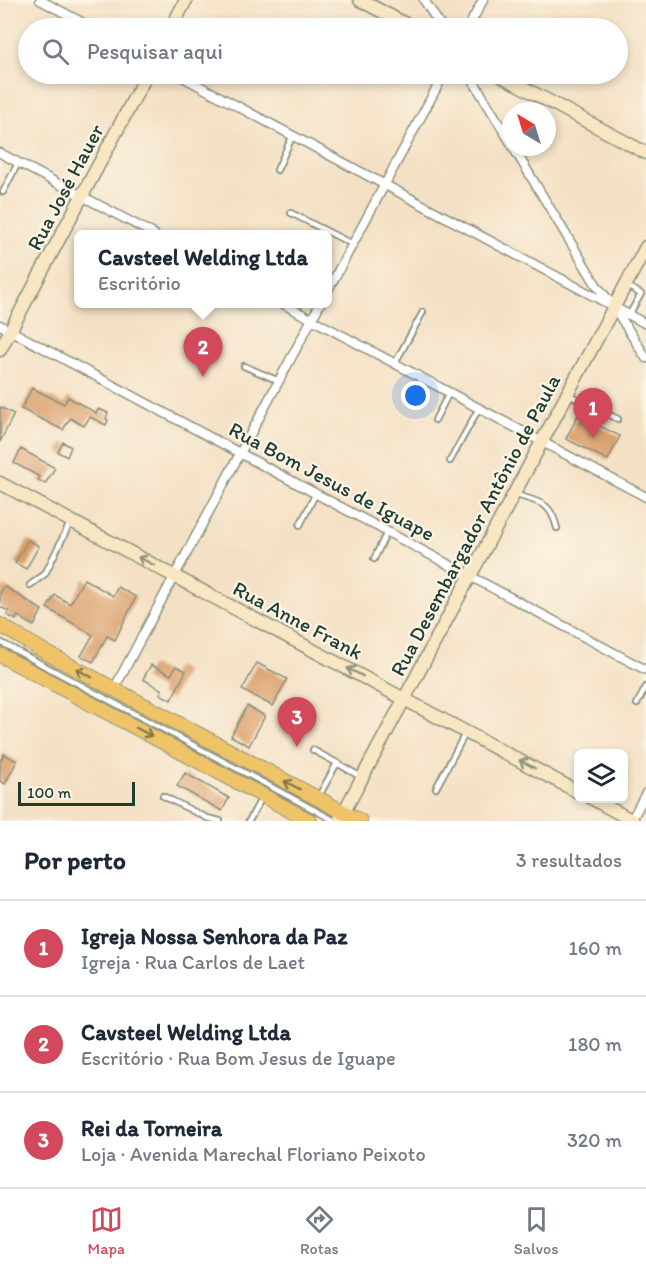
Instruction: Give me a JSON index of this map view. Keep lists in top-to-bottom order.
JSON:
{
  "streets": {
    "main road": ["Rua José Hauer", "Rua Desembargador Antônio de Paula", "Rua Anne Frank"],
    "street": ["Rua Bom Jesus de Iguape"]
  },
  "crossings": [
    ["Rua José Hauer", "Rua Bom Jesus de Iguape"],
    ["Rua Bom Jesus de Iguape", "Rua Desembargador Antônio de Paula"],
    ["Rua Desembargador Antônio de Paula", "Rua Anne Frank"]
  ],
  "one_way": ["Rua Anne Frank"],
  "scale_bar": "100 m",
  "north": "top left",
  "page": {
    "search": "Pesquisar aqui",
    "popup": ["Cavsteel Welding Ltda", "Escritório"],
    "pins": ["2", "1", "3"],
    "scale": "100 m",
    "heading": ["Por perto", "3 resultados"],
    "list": [
      {
        "mark": "1",
        "name": "Igreja Nossa Senhora da Paz",
        "note": "Igreja · Rua Carlos de Laet",
        "value": "160 m"
      },
      {
        "mark": "2",
        "name": "Cavsteel Welding Ltda",
        "note": "Escritório · Rua Bom Jesus de Iguape",
        "value": "180 m"
      },
      {
        "mark": "3",
        "name": "Rei da Torneira",
        "note": "Loja · Avenida Marechal Floriano Peixoto",
        "value": "320 m"
      }
    ],
    "nav": ["Mapa", "Rotas", "Salvos"]
  }
}
